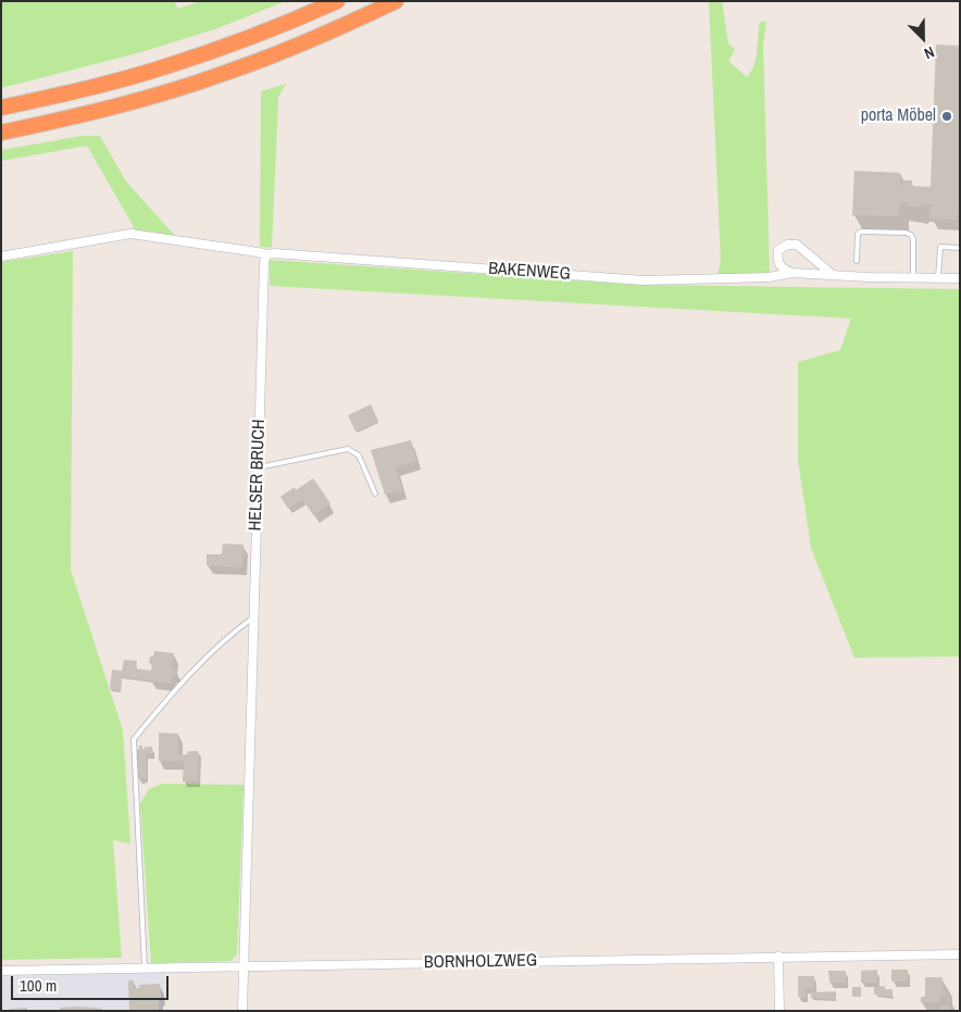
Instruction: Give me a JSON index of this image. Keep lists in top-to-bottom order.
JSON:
{
  "streets": {
    "street": ["BAKENWEG", "HELSER BRUCH", "BORNHOLZWEG"]
  },
  "crossings": [
    ["BAKENWEG", "HELSER BRUCH"],
    ["HELSER BRUCH", "BORNHOLZWEG"]
  ],
  "places": ["porta Möbel"],
  "scale_bar": "100 m",
  "north": "bottom right"
}
